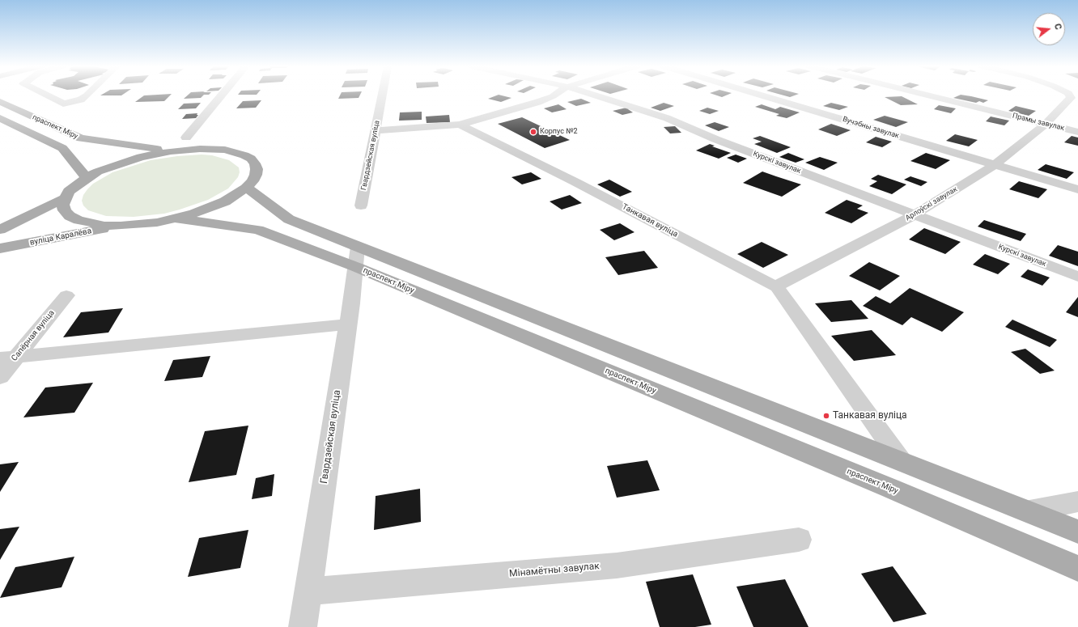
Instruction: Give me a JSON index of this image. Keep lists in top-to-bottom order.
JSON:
{
  "streets": {
    "main road": ["праспект Міру", "вуліца Каралёва"],
    "street": [
      "Прамы завулак",
      "Вучэбны завулак",
      "Гвардзейская вуліца",
      "Курскі завулак",
      "Арлоўскі завулак",
      "Танкавая вуліца",
      "Сапёрная вуліца",
      "Мінамётны завулак"
    ]
  },
  "crossings": [
    ["Прамы завулак", "Арлоўскі завулак"],
    ["праспект Міру", "Гвардзейская вуліца"],
    ["праспект Міру", "Танкавая вуліца"],
    ["праспект Міру", "вуліца Каралёва"],
    ["Вучэбны завулак", "Арлоўскі завулак"],
    ["Гвардзейская вуліца", "Мінамётны завулак"],
    ["Курскі завулак", "Арлоўскі завулак"],
    ["Арлоўскі завулак", "Танкавая вуліца"]
  ],
  "places": ["Корпус №2", "Танкавая вуліца"],
  "north": "right"
}
